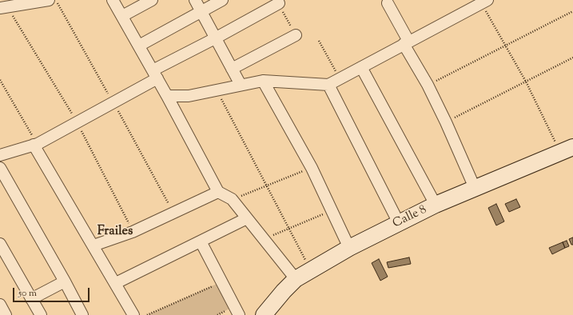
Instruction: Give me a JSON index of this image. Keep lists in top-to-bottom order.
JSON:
{
  "streets": {
    "street": ["Calle 8"]
  },
  "districts": ["Frailes"],
  "scale_bar": "50 m"
}
